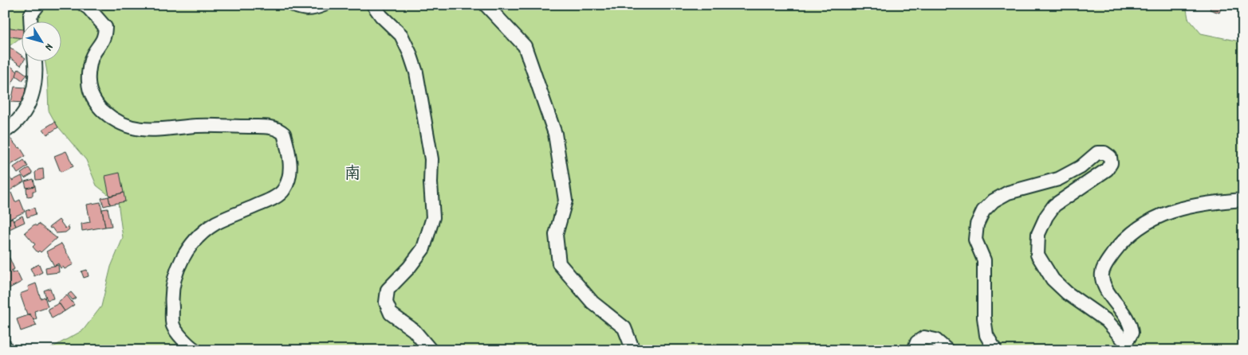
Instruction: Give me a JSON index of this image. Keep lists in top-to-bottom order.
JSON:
{
  "districts": ["南"],
  "north": "bottom right"
}
